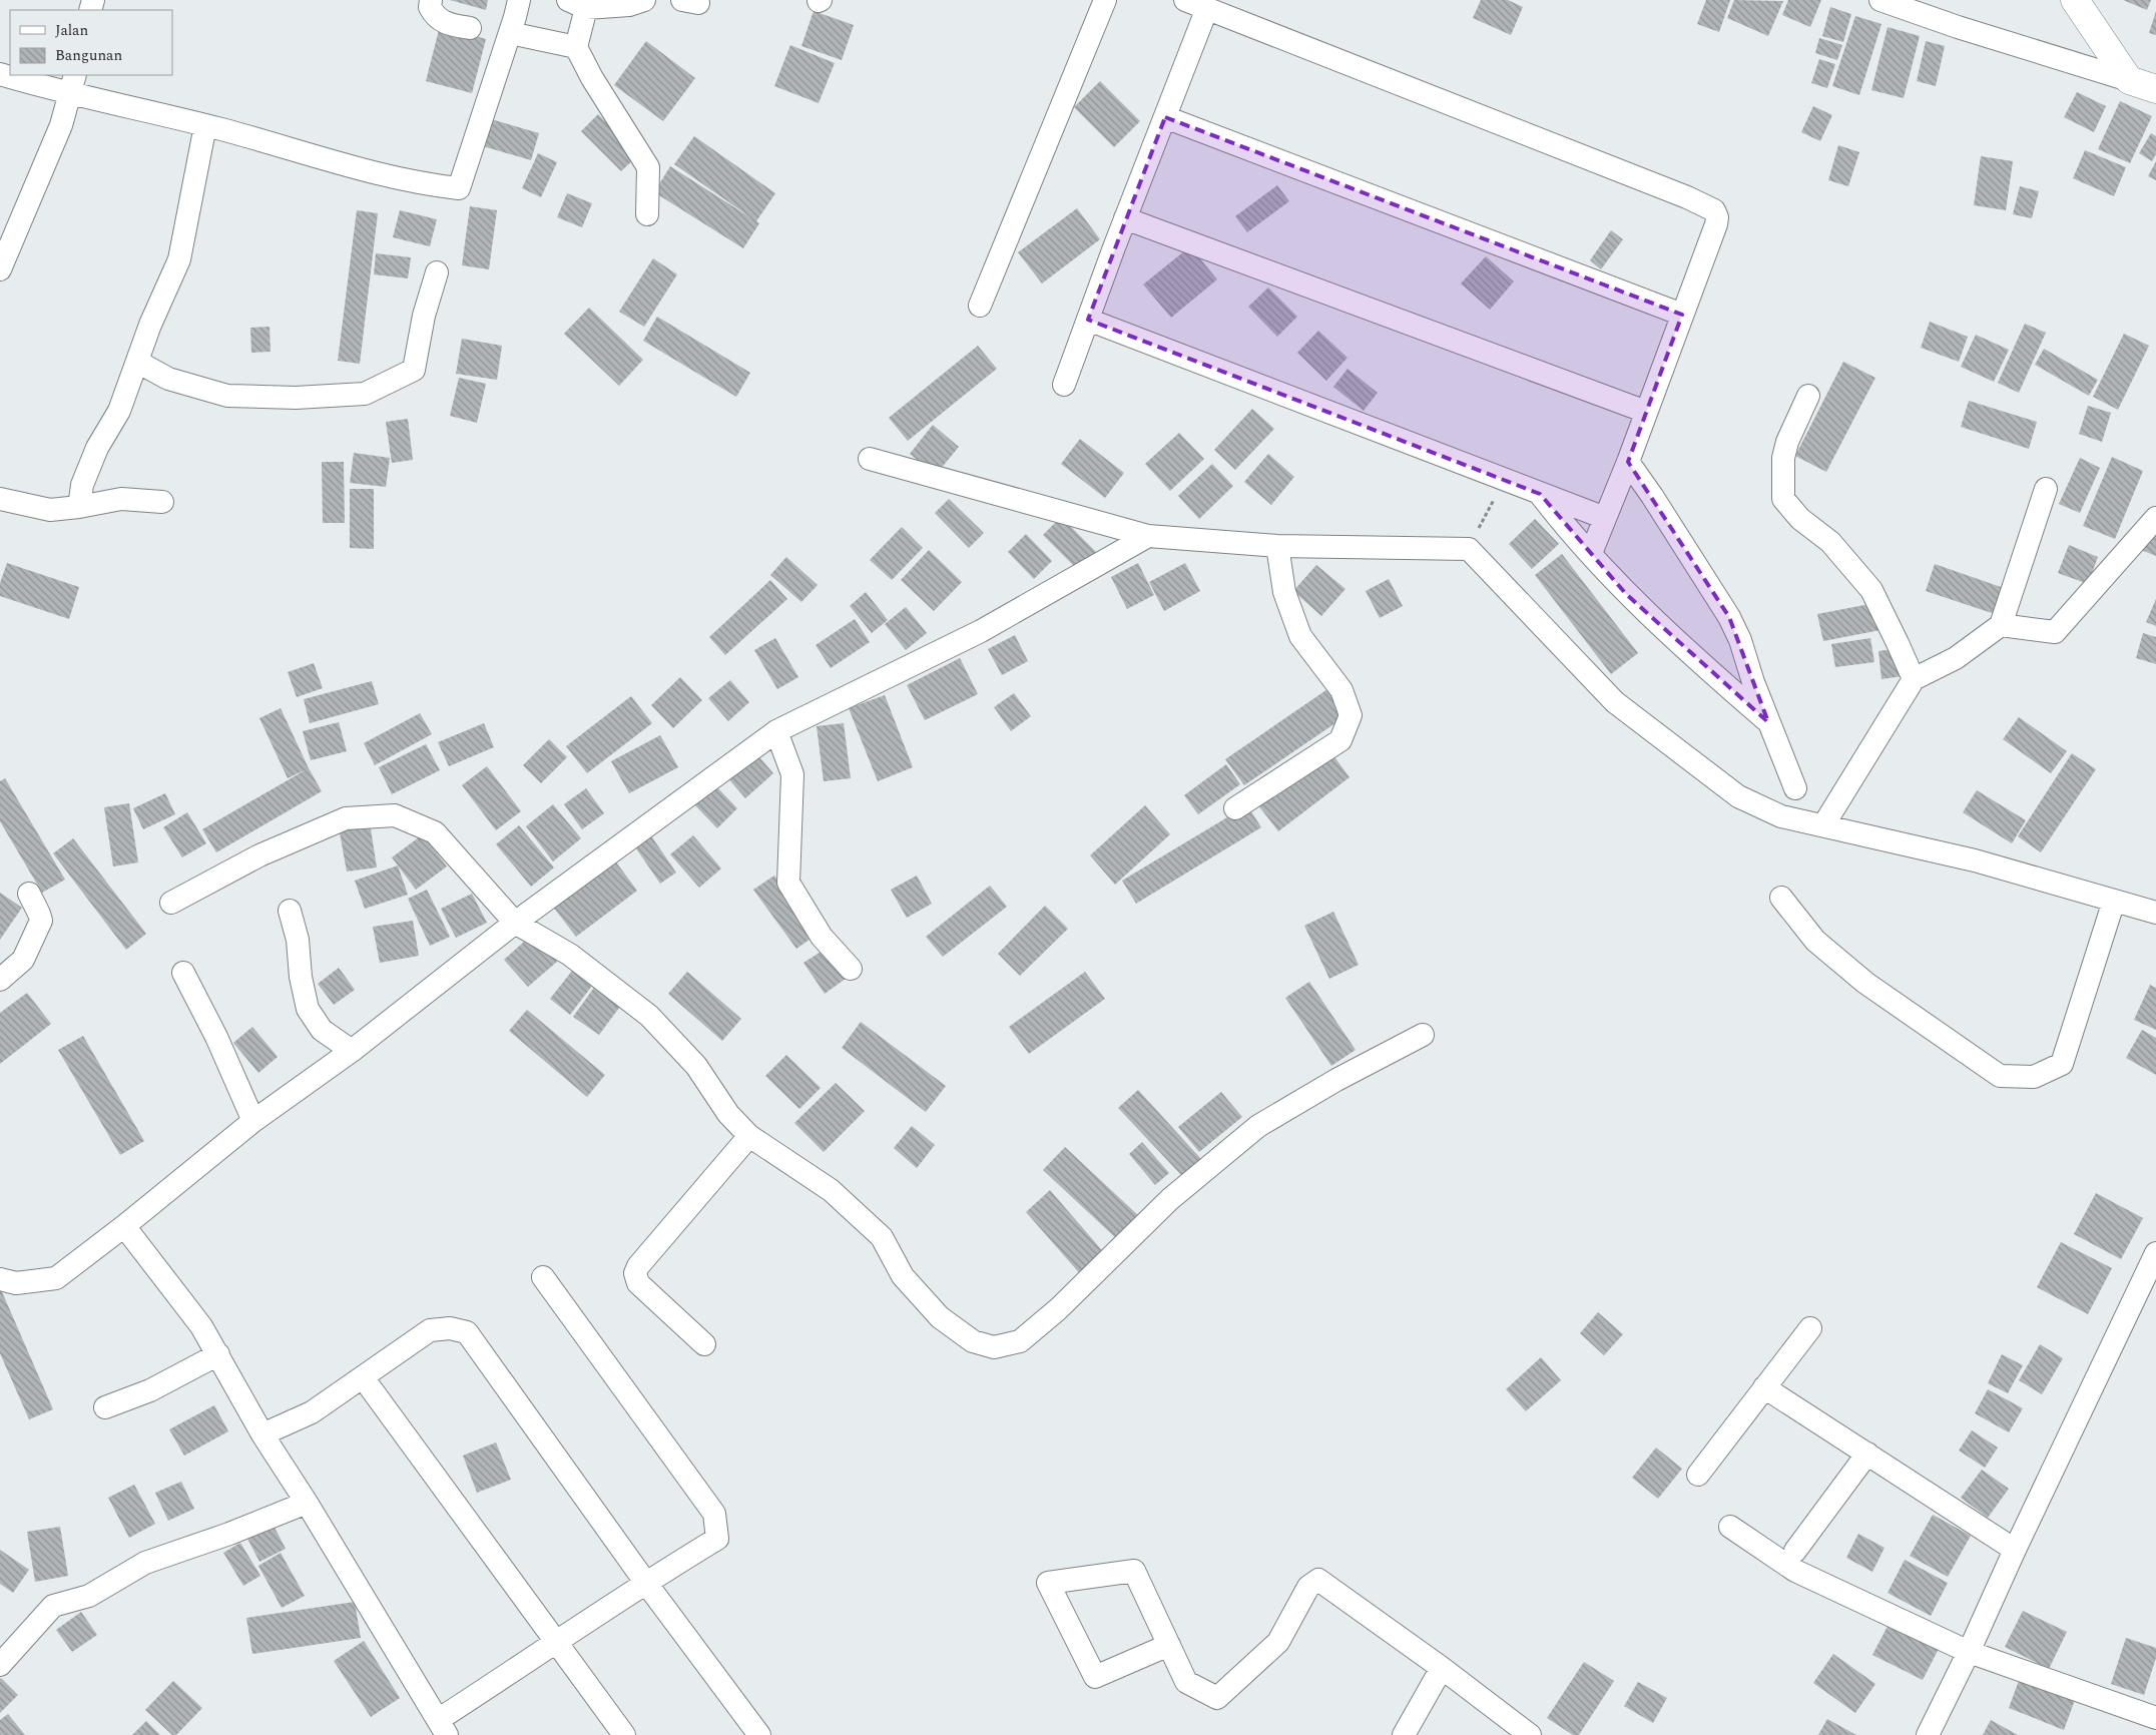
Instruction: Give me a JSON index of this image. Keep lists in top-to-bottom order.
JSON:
{
  "legend": ["Jalan", "Bangunan"]
}
